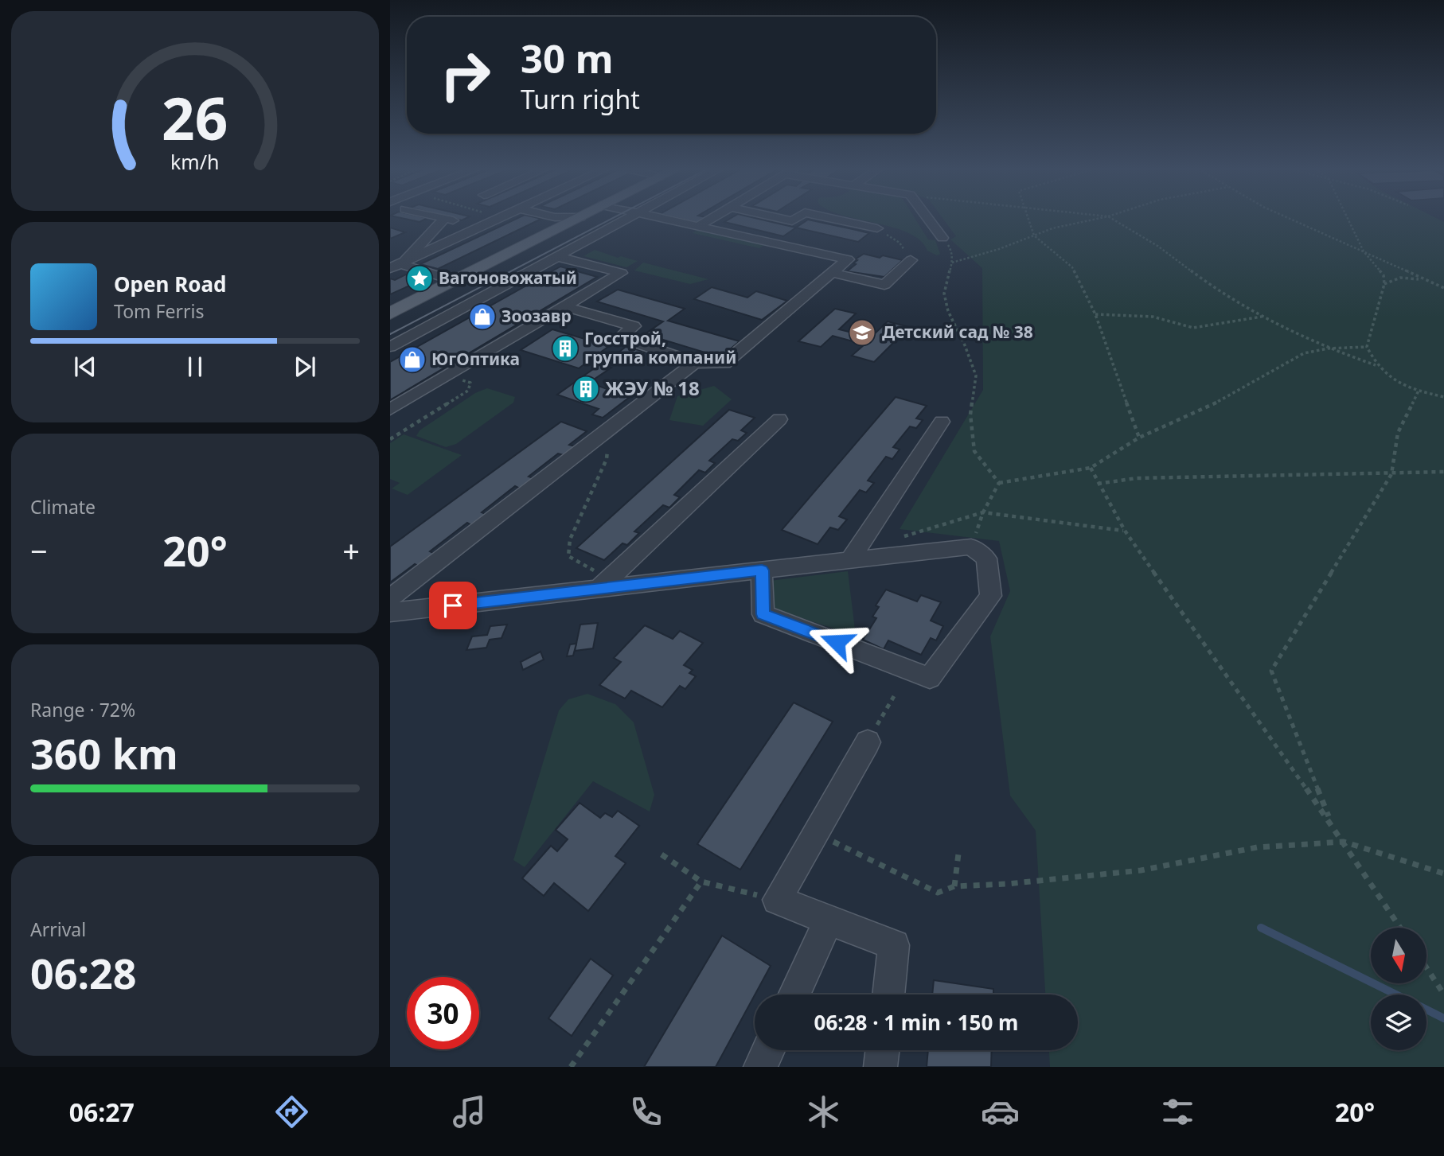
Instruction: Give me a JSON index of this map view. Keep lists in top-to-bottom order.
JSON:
{
  "places": {
    "place": ["Вагоновожатый"],
    "shop": ["Зоозавр", "ЮгОптика"],
    "school or university": ["Детский сад № 38"],
    "building": ["Госстрой, группа компаний", "ЖЭУ № 18"]
  },
  "north": "bottom",
  "page": {
    "turn": ["30 m", "Turn right"],
    "song": ["Open Road", "Tom Ferris"],
    "tile": [
      "Climate",
      ["Range · 72%", "360 km"],
      ["Arrival", "06:28"]
    ],
    "heat": ["−", "20°", "+"],
    "limit": "30",
    "trip": "06:28 · 1 min · 150 m",
    "tabs": ["06:27", "20°"],
    "gauge": ["26", "km/h"]
  }
}
